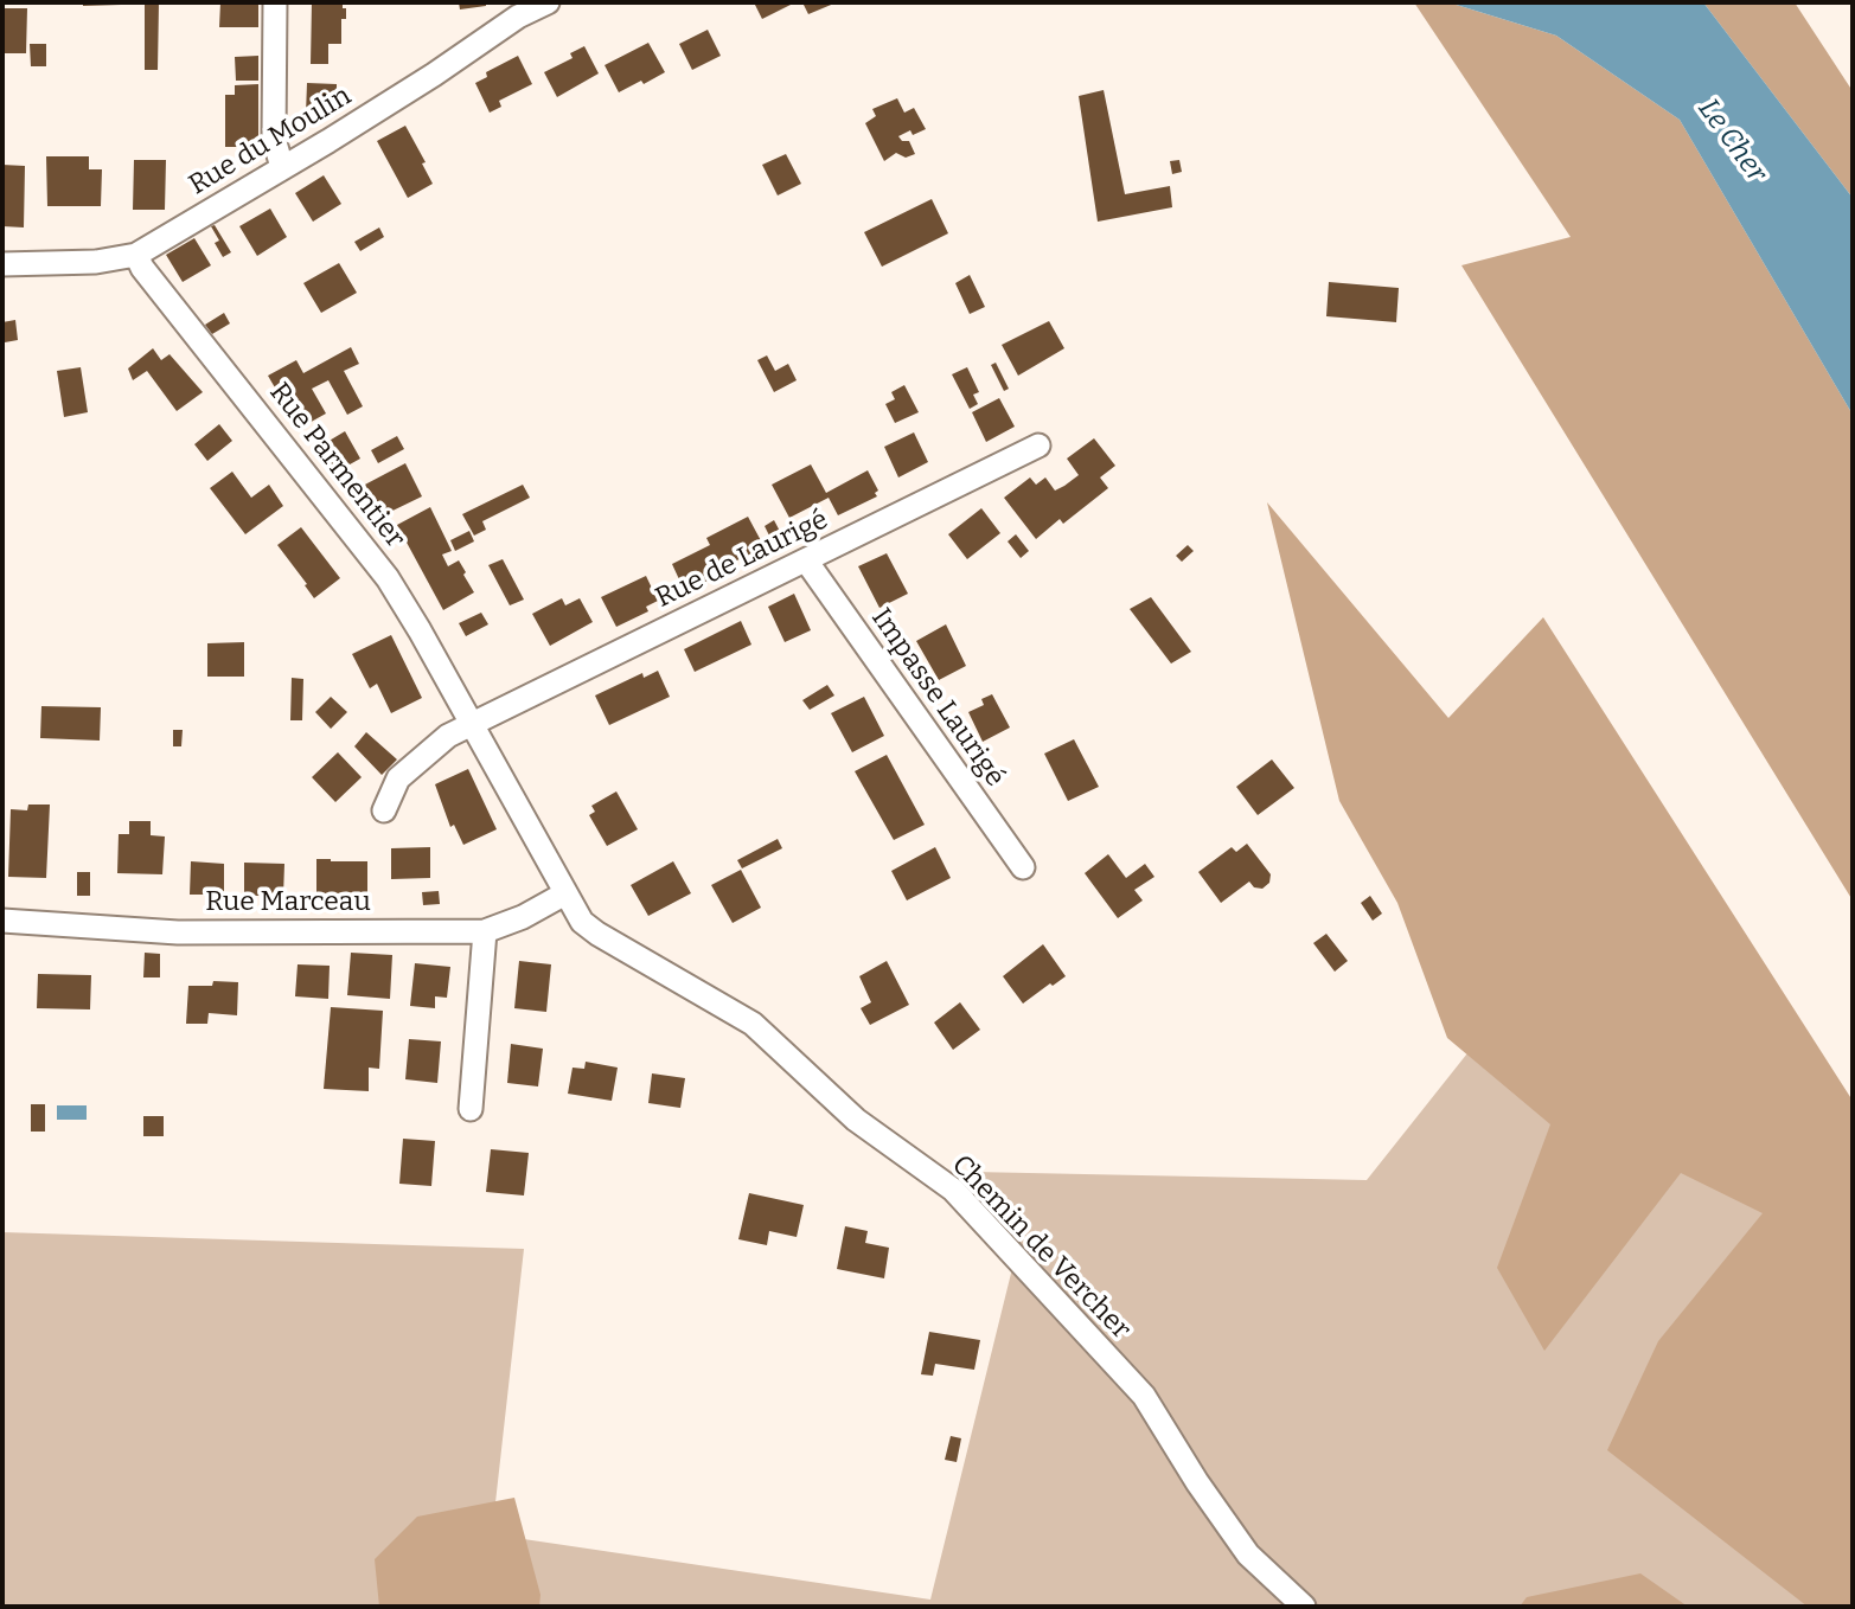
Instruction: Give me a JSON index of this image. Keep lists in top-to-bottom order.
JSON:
{
  "streets": {
    "street": [
      "Rue du Moulin",
      "Rue Parmentier",
      "Rue de Laurigé",
      "Impasse Laurigé",
      "Rue Marceau",
      "Chemin de Vercher"
    ]
  },
  "crossings": [
    ["Rue du Moulin", "Rue Parmentier"],
    ["Rue Parmentier", "Rue de Laurigé"],
    ["Rue Parmentier", "Rue Marceau"],
    ["Rue Parmentier", "Chemin de Vercher"],
    ["Rue de Laurigé", "Impasse Laurigé"],
    ["Rue Marceau", "Chemin de Vercher"]
  ],
  "water": ["Le Cher"]
}
